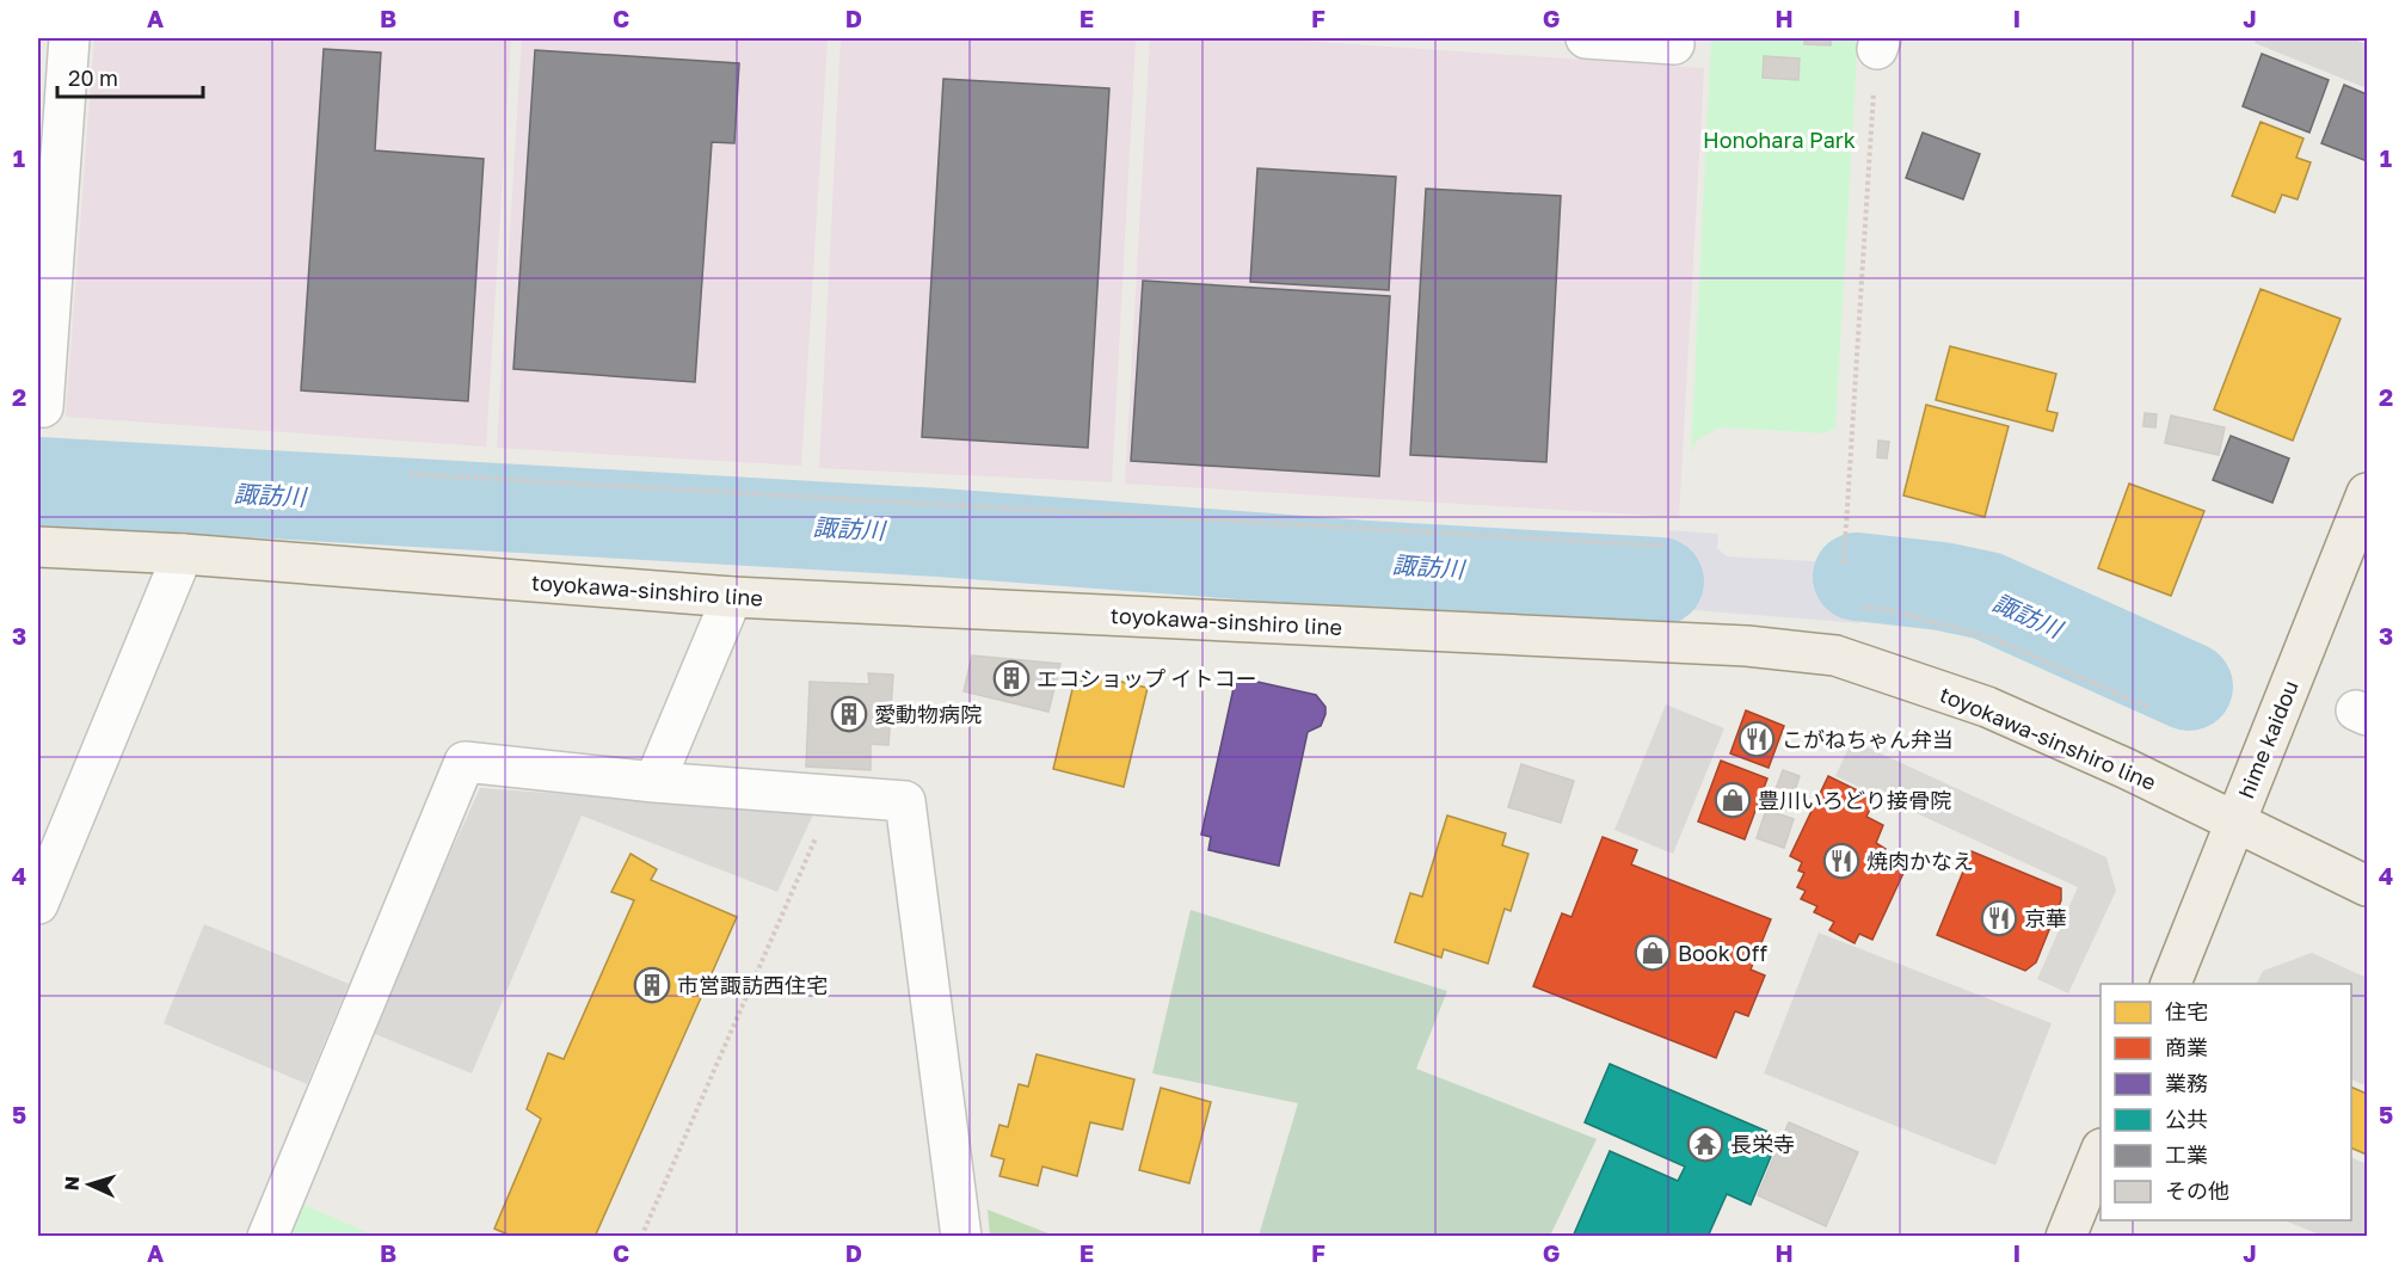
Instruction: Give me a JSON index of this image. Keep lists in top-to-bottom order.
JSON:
{
  "streets": {
    "main road": ["toyokawa-sinshiro line", "hime kaidou"]
  },
  "crossings": [
    ["toyokawa-sinshiro line", "hime kaidou"]
  ],
  "water": ["諏訪川"],
  "parks": ["Honohara Park"],
  "places": {
    "building": ["エコショップ イトコー", "愛動物病院", "市営諏訪西住宅"],
    "restaurant": ["こがねちゃん弁当", "焼肉かなえ", "京華"],
    "shop": ["豊川いろどり接骨院", "Book Off"],
    "temple": ["長栄寺"]
  },
  "legend": [
    "住宅",
    "商業",
    "業務",
    "公共",
    "工業",
    "その他"
  ],
  "scale_bar": "20 m",
  "north": "left",
  "grid": {
    "columns": [
      "A",
      "B",
      "C",
      "D",
      "E",
      "F",
      "G",
      "H",
      "I",
      "J"
    ],
    "rows": [
      "1",
      "2",
      "3",
      "4",
      "5"
    ]
  }
}
